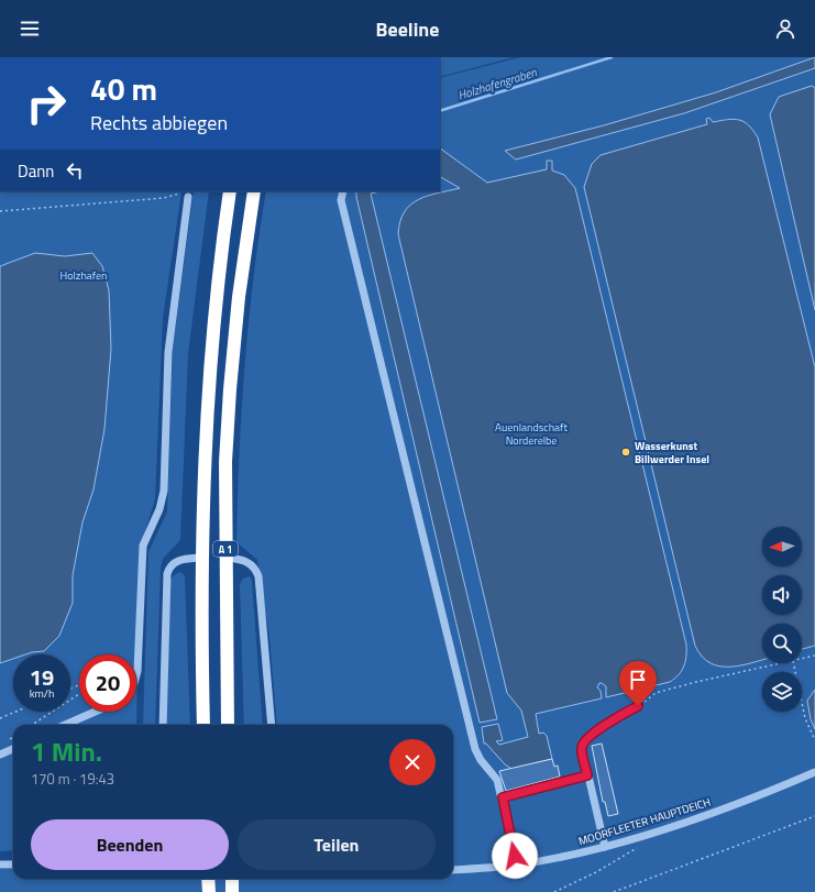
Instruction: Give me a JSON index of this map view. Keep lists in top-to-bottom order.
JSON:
{
  "streets": {
    "highway": ["A 1"],
    "lane": ["MOORFLEETER HAUPTDEICH"]
  },
  "water": ["Holzhafengraben"],
  "parks": ["Holzhafen", "Auenlandschaft Norderelbe"],
  "places": ["Wasserkunst Billwerder Insel"],
  "north": "left",
  "page": {
    "header": "Beeline",
    "turn": ["40 m", "Rechts abbiegen"],
    "then": "Dann",
    "speed": "19 km/h",
    "limit": "20",
    "heading": ["1 Min.", "170 m · 19:43"],
    "buttons": ["Beenden", "Teilen"]
  }
}
